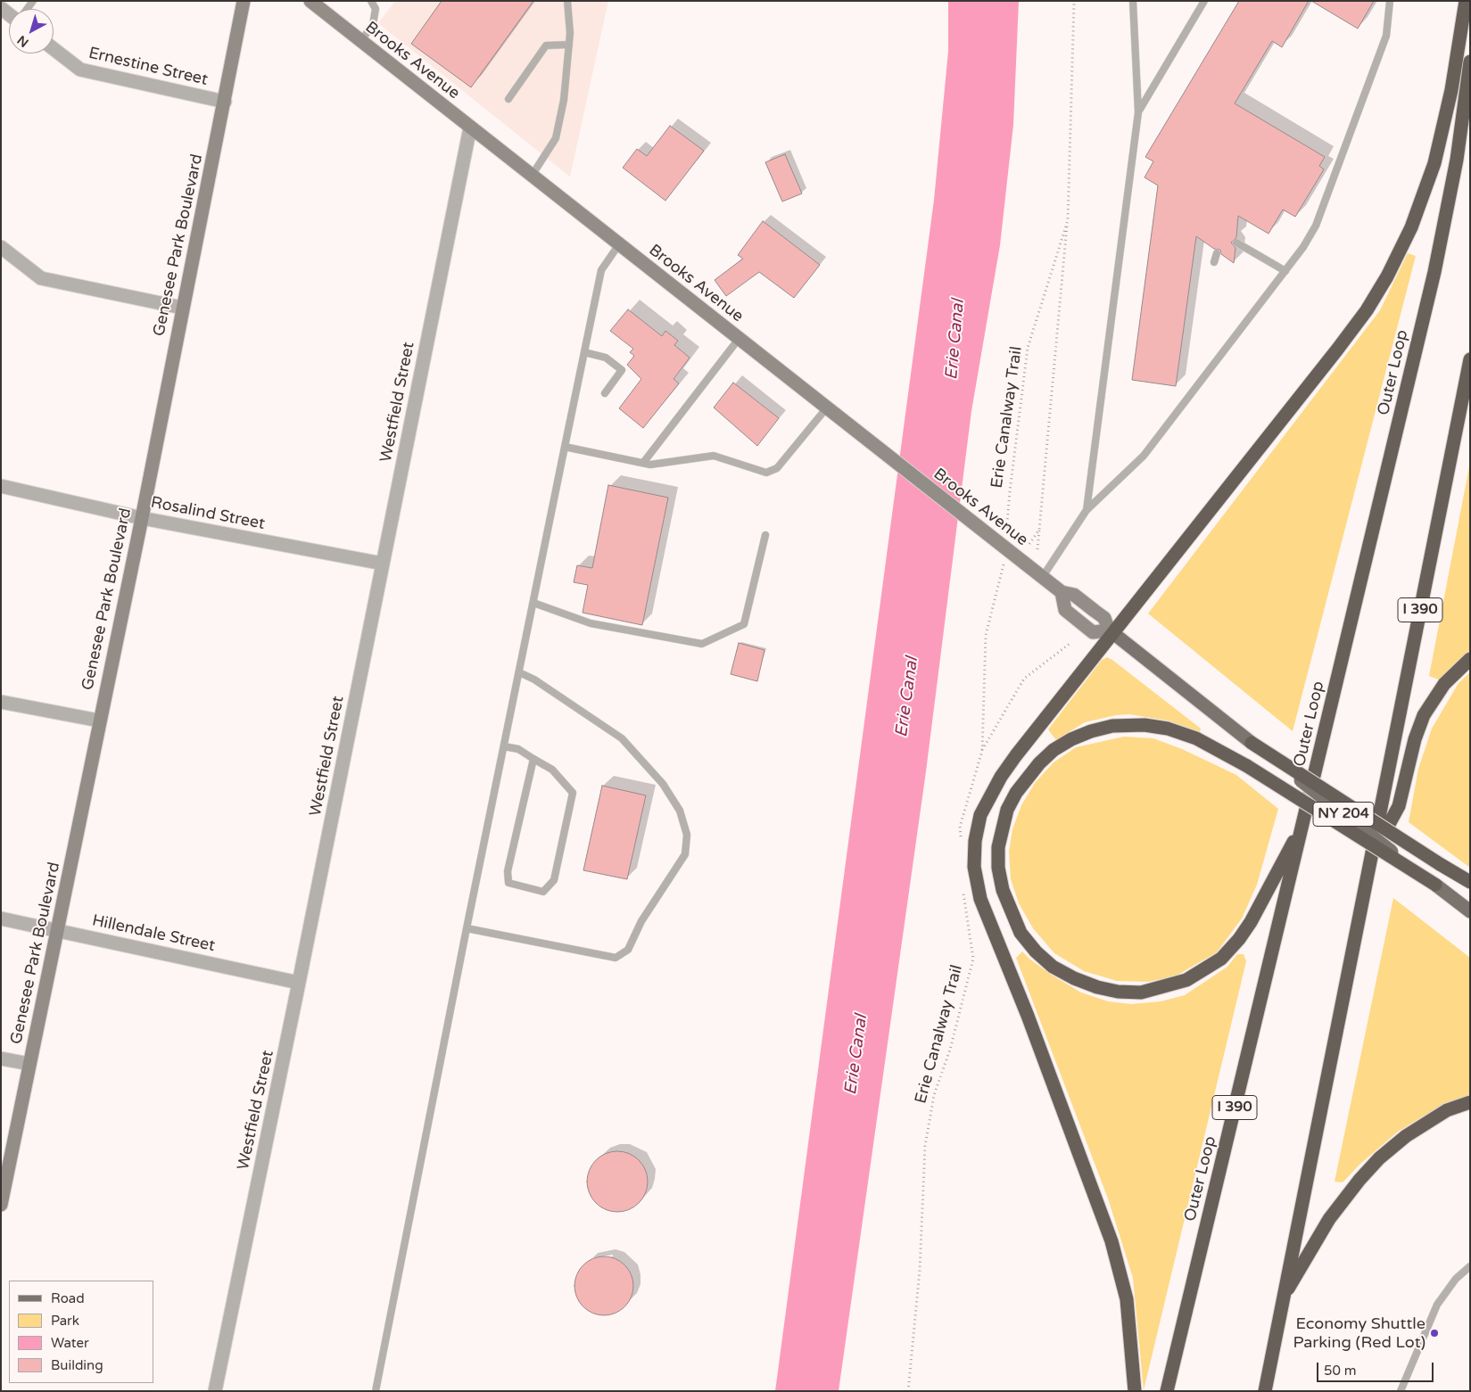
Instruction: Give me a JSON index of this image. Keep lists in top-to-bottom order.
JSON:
{
  "streets": {
    "highway": ["Outer Loop", "I 390"],
    "main road": ["Brooks Avenue", "NY 204"],
    "street": [
      "Ernestine Street",
      "Genesee Park Boulevard",
      "Westfield Street",
      "Rosalind Street",
      "Hillendale Street"
    ],
    "path": ["Erie Canalway Trail"]
  },
  "crossings": [
    ["Brooks Avenue", "Westfield Street"],
    ["Ernestine Street", "Genesee Park Boulevard"],
    ["Genesee Park Boulevard", "Rosalind Street"],
    ["Genesee Park Boulevard", "Hillendale Street"],
    ["Westfield Street", "Rosalind Street"],
    ["Westfield Street", "Hillendale Street"]
  ],
  "water": ["Erie Canal"],
  "places": ["Economy Shuttle Parking (Red Lot)"],
  "legend": [
    "Road",
    "Park",
    "Water",
    "Building"
  ],
  "scale_bar": "50 m",
  "north": "bottom left"
}
